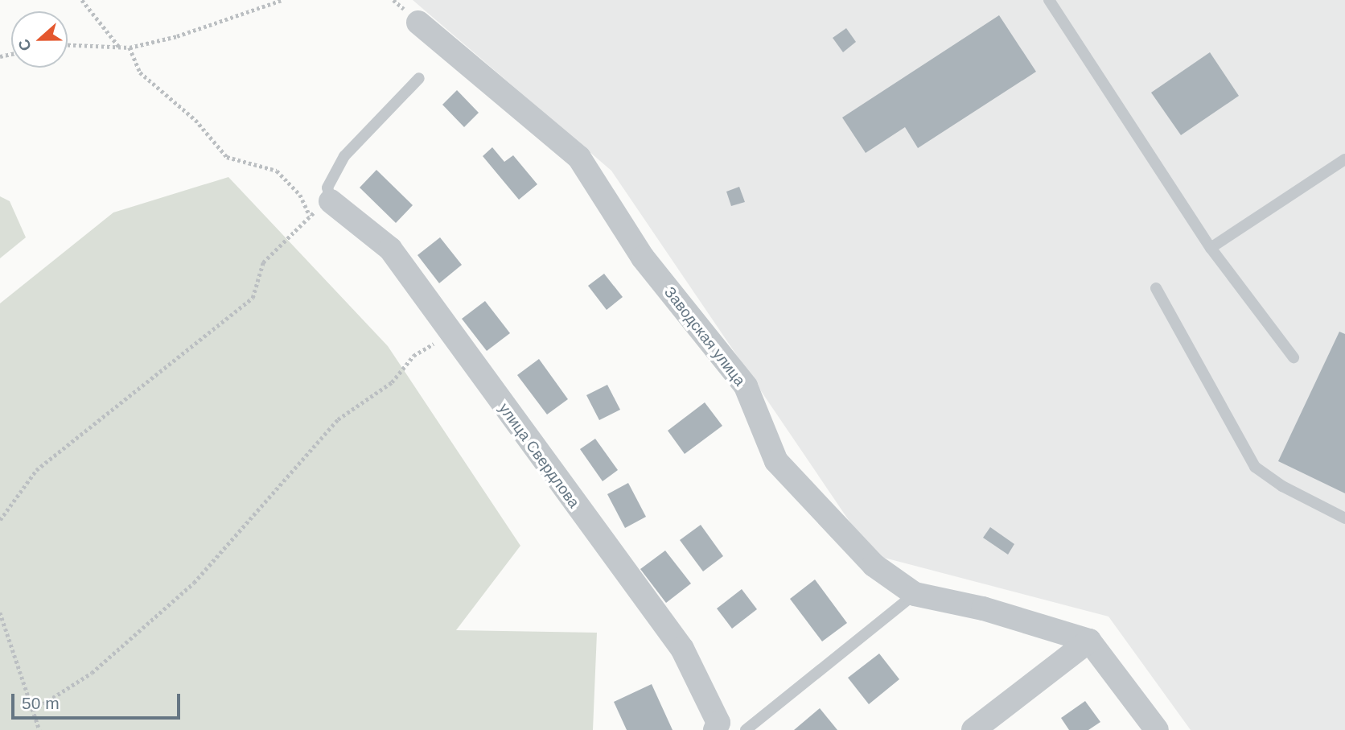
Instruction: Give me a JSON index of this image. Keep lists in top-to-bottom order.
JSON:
{
  "streets": {
    "street": ["Заводская улица", "улица Свердлова"]
  },
  "scale_bar": "50 m",
  "north": "left"
}
